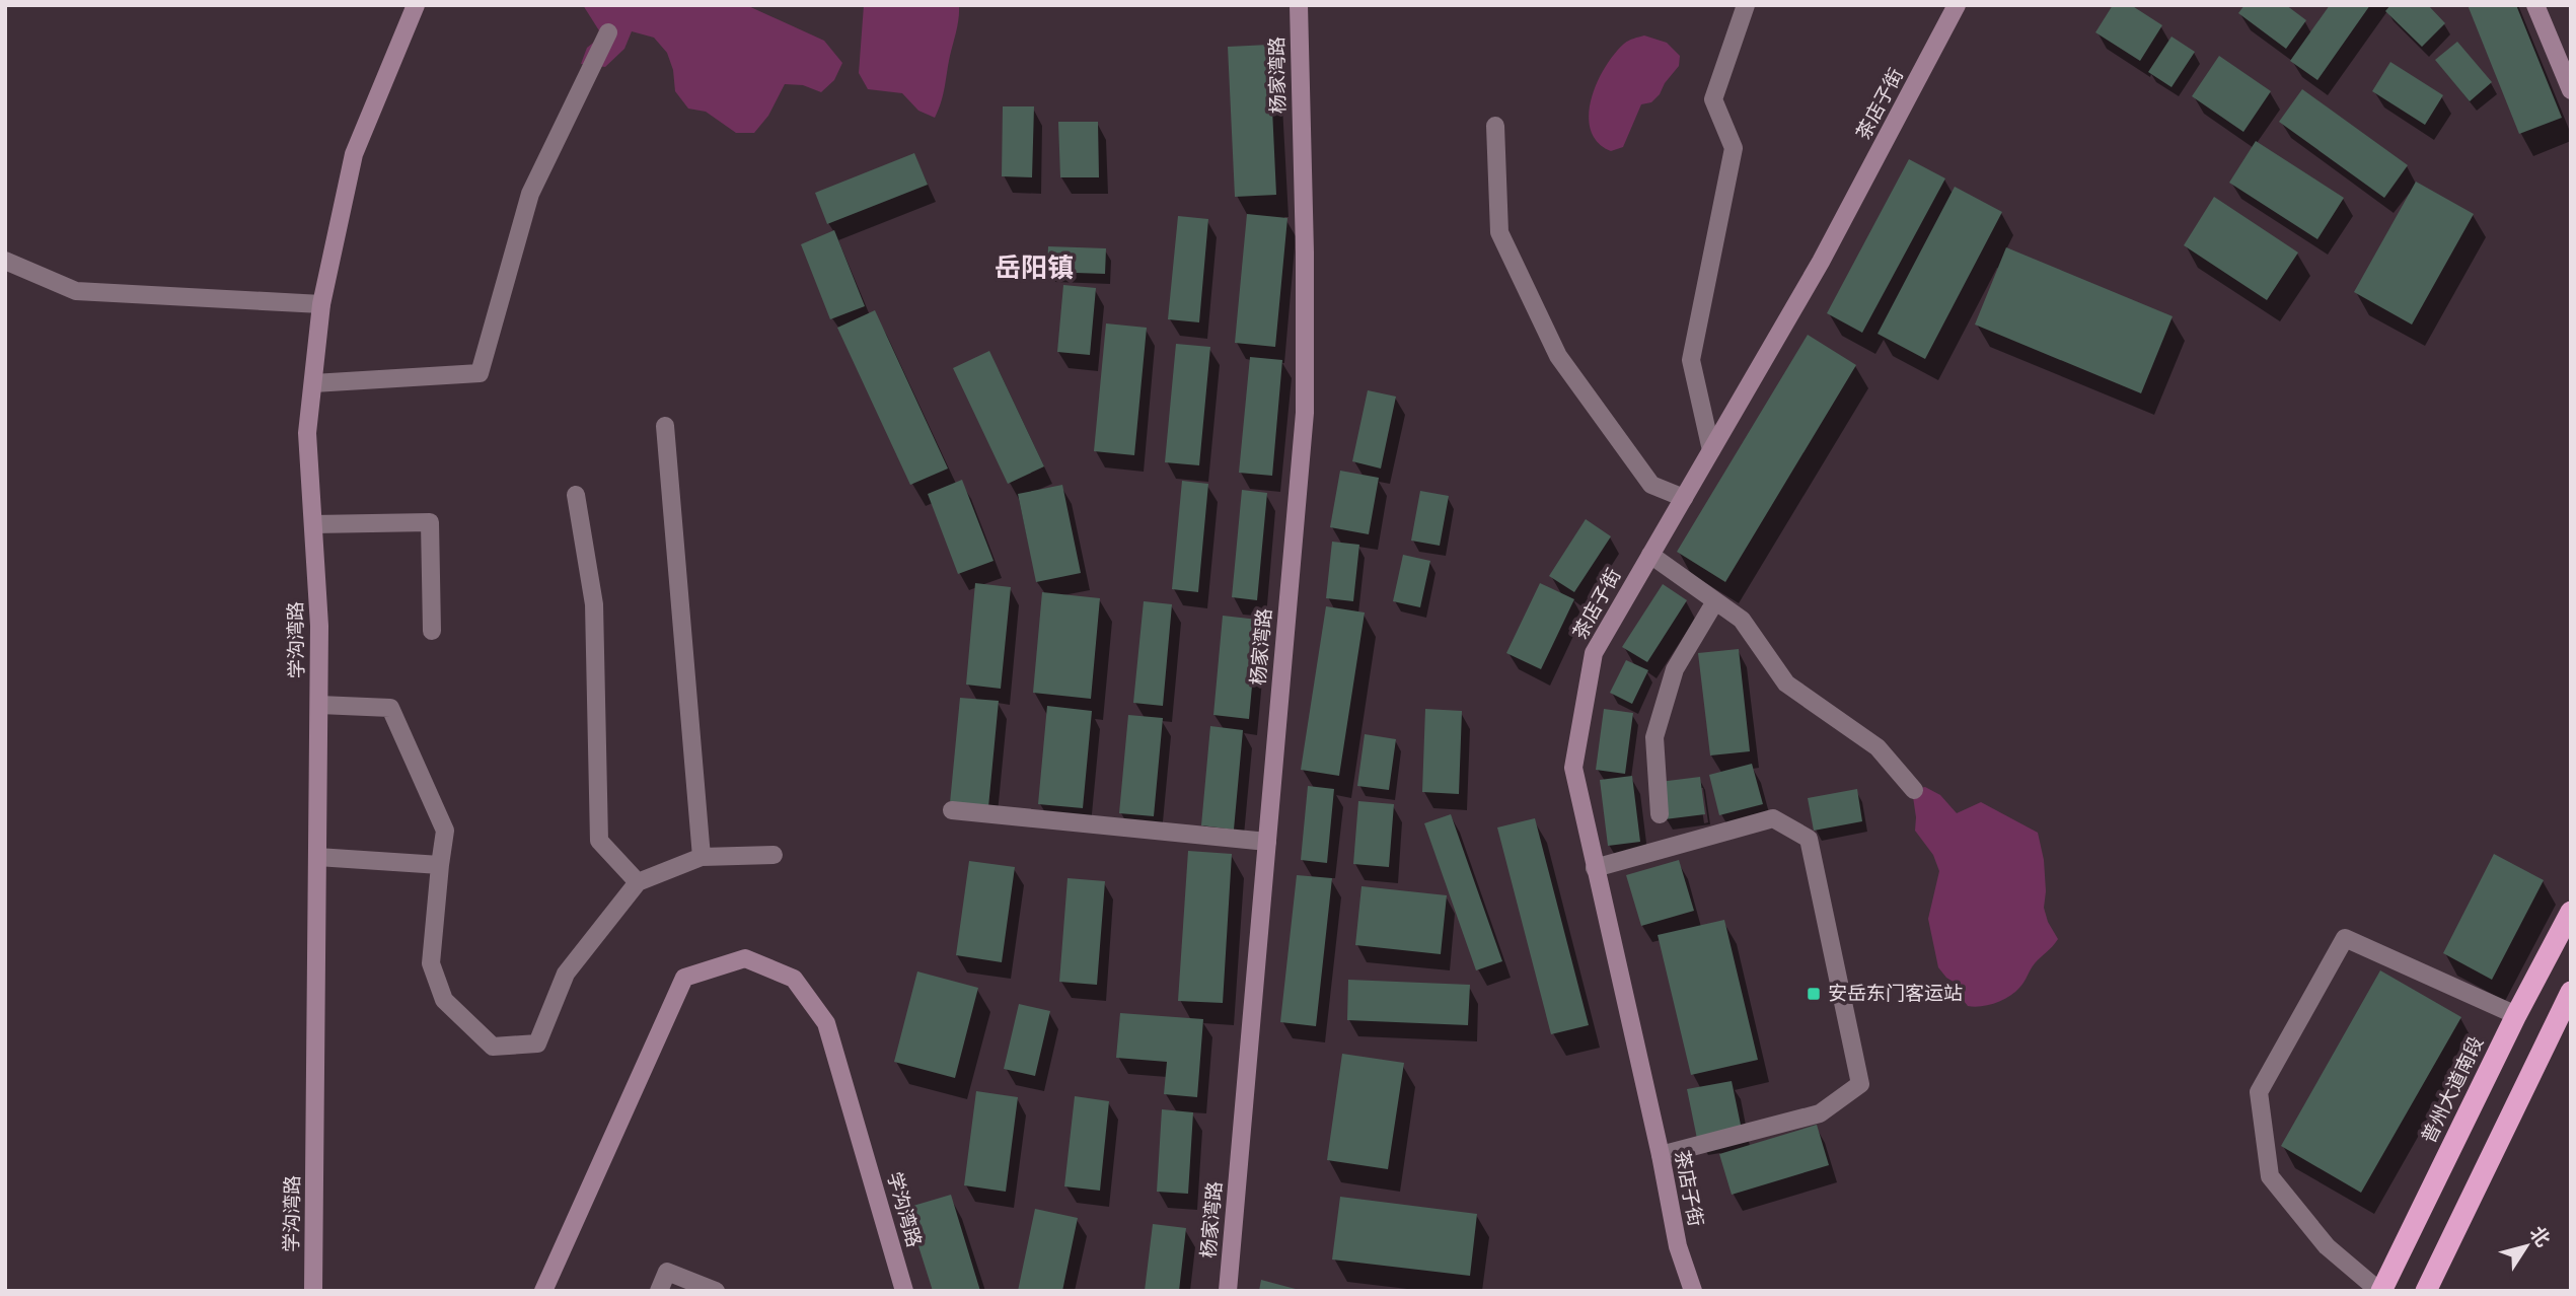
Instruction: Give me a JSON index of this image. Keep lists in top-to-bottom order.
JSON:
{
  "streets": {
    "highway": ["普州大道南段"],
    "street": ["杨家湾路", "茶店子街", "学沟湾路"]
  },
  "districts": ["岳阳镇"],
  "places": {
    "transit": ["安岳东门客运站"]
  },
  "north": "top right"
}
